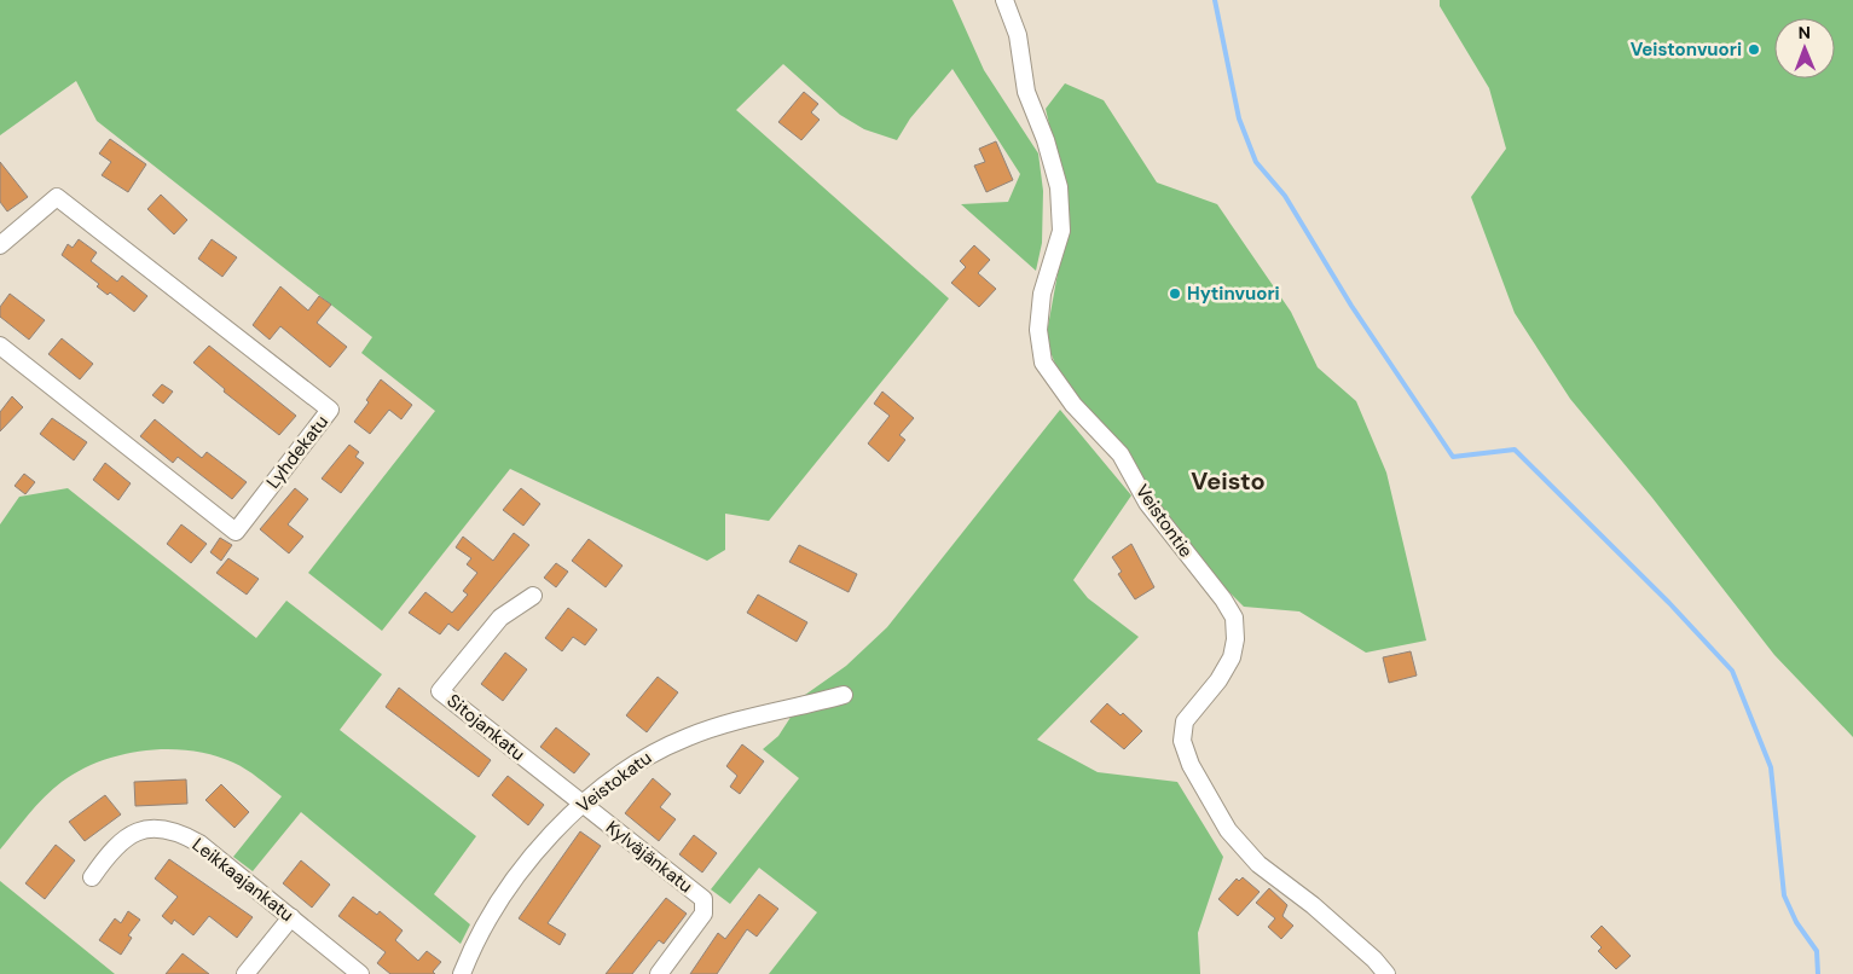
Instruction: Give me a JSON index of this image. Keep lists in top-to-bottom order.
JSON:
{
  "streets": {
    "street": [
      "Lyhdekatu",
      "Veistontie",
      "Sitojankatu",
      "Veistokatu",
      "Kylväjänkatu",
      "Leikkaajankatu"
    ]
  },
  "crossings": [
    ["Sitojankatu", "Veistokatu"],
    ["Sitojankatu", "Kylväjänkatu"],
    ["Veistokatu", "Kylväjänkatu"]
  ],
  "districts": ["Veisto"],
  "places": ["Veistonvuori", "Hytinvuori"],
  "north": "top"
}
